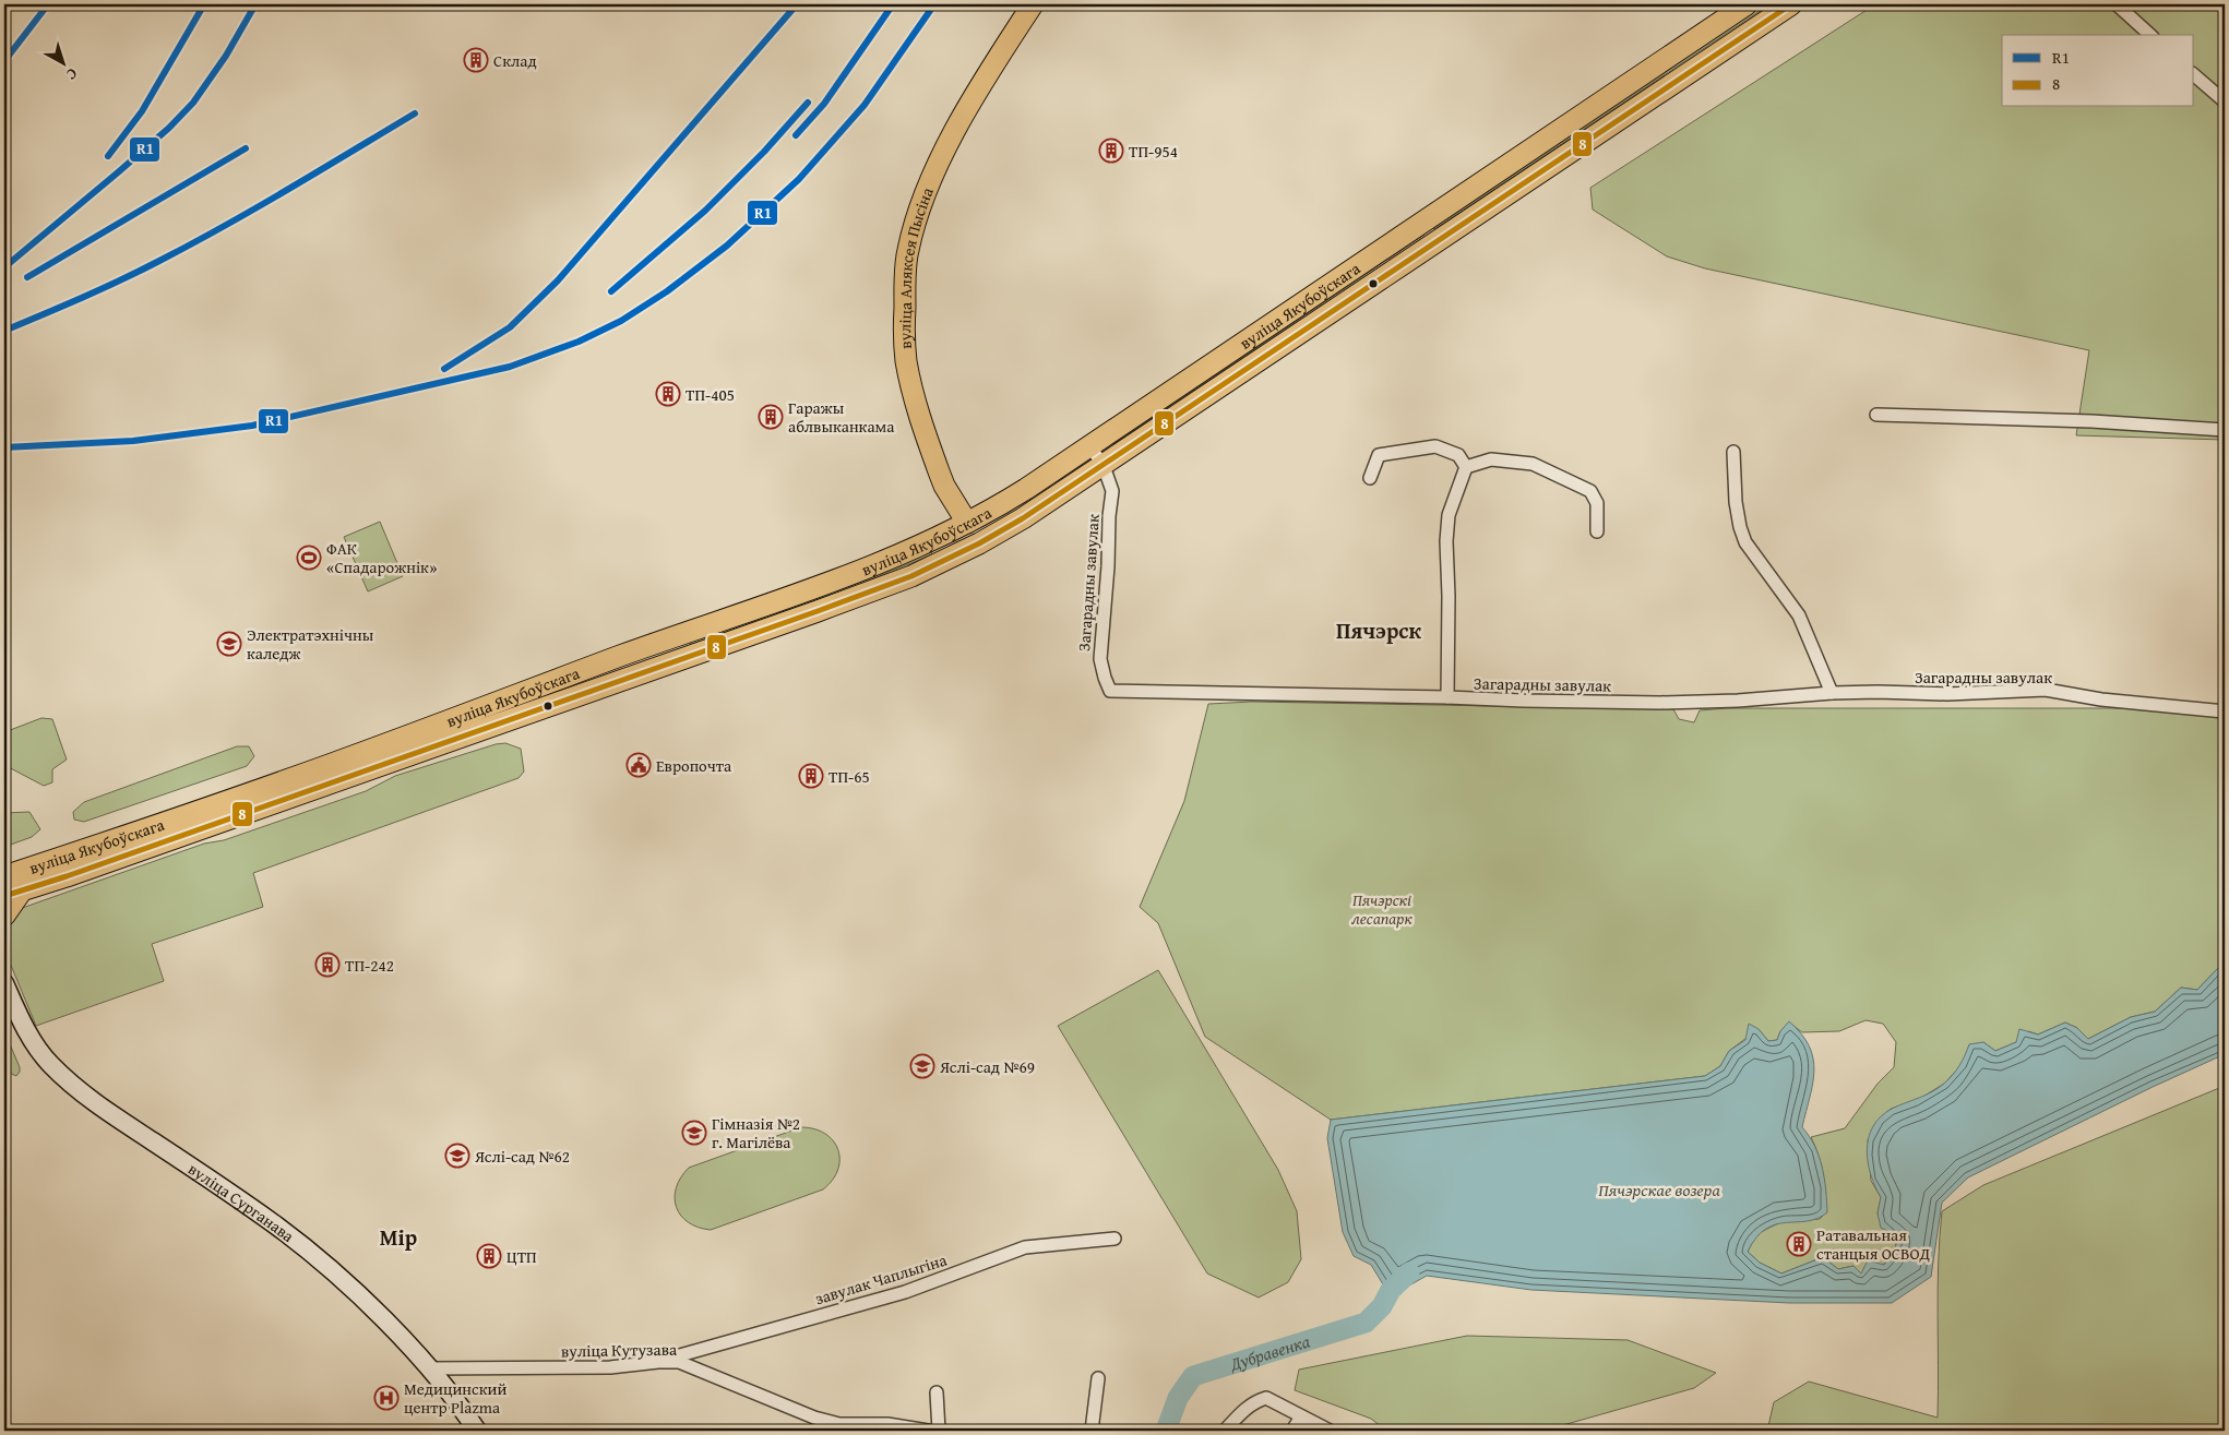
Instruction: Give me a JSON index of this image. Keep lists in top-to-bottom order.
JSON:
{
  "streets": {
    "main road": ["вуліца Аляксея Пысіна", "вуліца Якубоўскага", "вуліца Сурганава"],
    "street": ["Загарадны завулак", "завулак Чаплыгіна", "вуліца Кутузава"]
  },
  "crossings": [
    ["вуліца Аляксея Пысіна", "вуліца Якубоўскага"],
    ["вуліца Якубоўскага", "Загарадны завулак"],
    ["вуліца Сурганава", "вуліца Кутузава"],
    ["завулак Чаплыгіна", "вуліца Кутузава"]
  ],
  "districts": ["Пячэрск", "Мір"],
  "water": ["Пячэрскае возера", "Дубравенка"],
  "parks": ["Пячэрскі лесапарк"],
  "places": {
    "building": [
      "Склад",
      "ТП-954",
      "ТП-405",
      "Гаражы аблвыканкама",
      "ТП-65",
      "ТП-242",
      "Ратавальная станцыя ОСВОД",
      "ЦТП"
    ],
    "sports": ["ФАК «Спадарожнік»"],
    "school or university": [
      "Электратэхнічны каледж",
      "Яслі-сад №69",
      "Гімназія №2 г. Магілёва",
      "Яслі-сад №62"
    ],
    "public building": ["Европочта"],
    "hospital": ["Медицинский центр Plazma"]
  },
  "lines": ["transit line R1", "transit line 8"],
  "legend": ["R1", "8"],
  "north": "bottom right"
}
